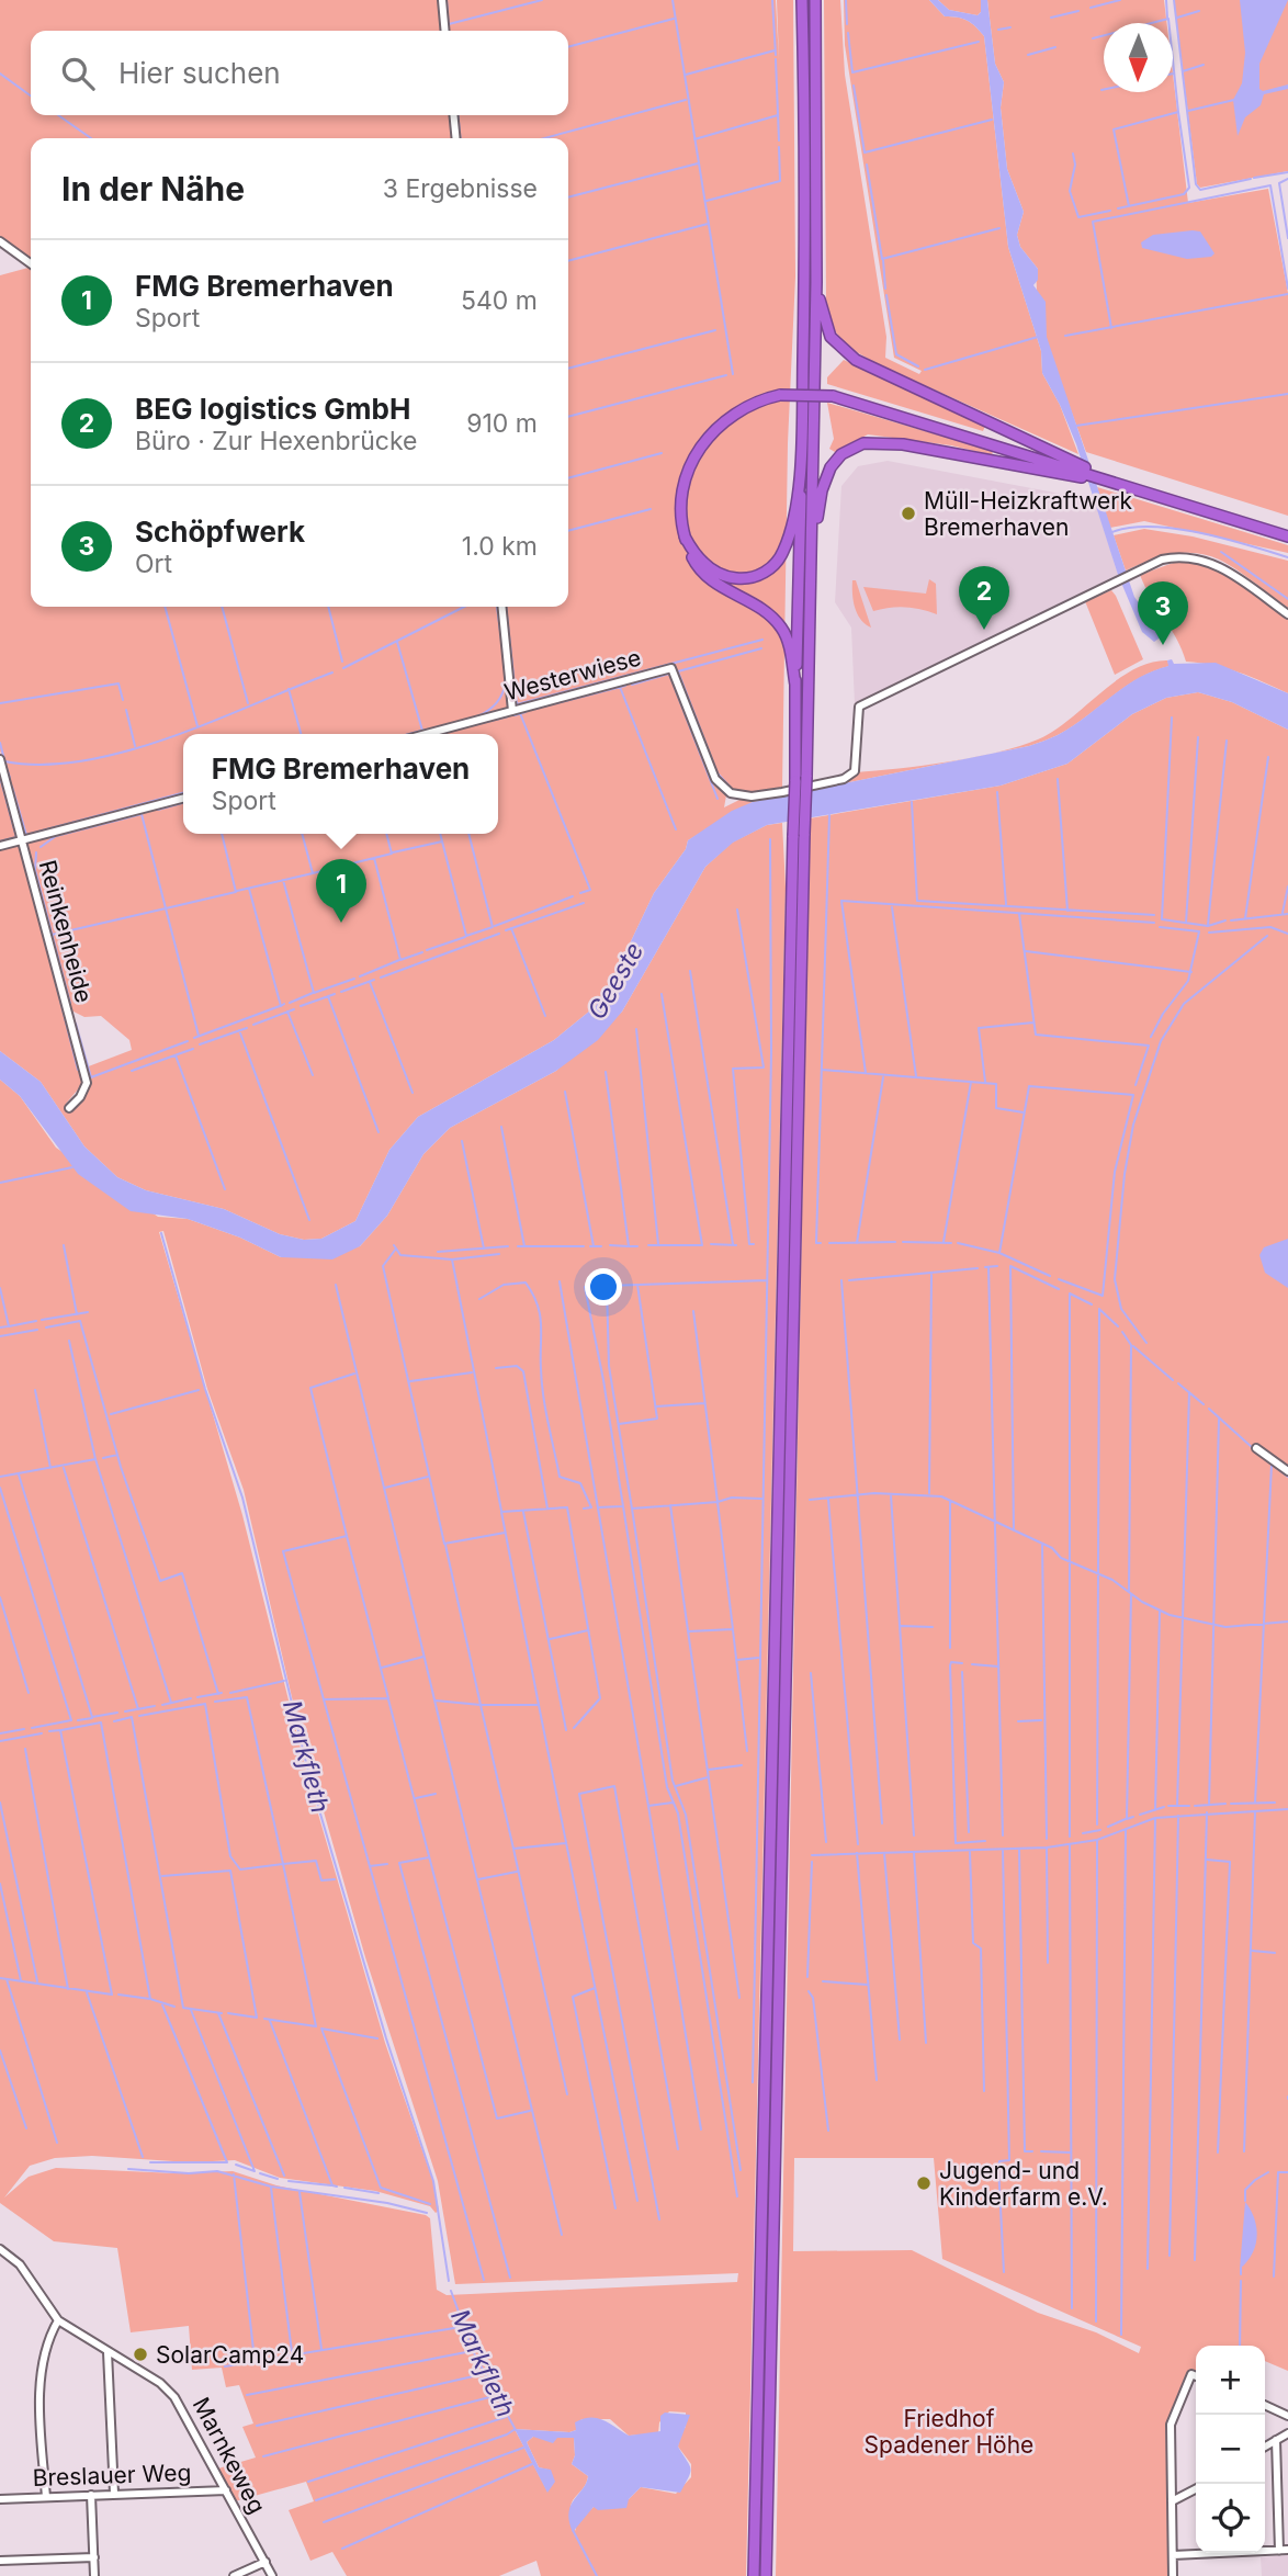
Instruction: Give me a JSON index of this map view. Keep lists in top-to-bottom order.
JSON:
{
  "streets": {
    "street": [
      "Westerwiese",
      "Reinkenheide",
      "Marnkeweg",
      "Breslauer Weg"
    ]
  },
  "crossings": [
    ["Marnkeweg", "Breslauer Weg"]
  ],
  "water": ["Geeste", "Markfleth"],
  "parks": ["Friedhof Spadener Höhe"],
  "places": ["Müll-Heizkraftwerk Bremerhaven", "Jugend- und Kinderfarm e.V.", "SolarCamp24"],
  "north": "bottom",
  "page": {
    "search": "Hier suchen",
    "heading": ["In der Nähe", "3 Ergebnisse"],
    "list": [
      {
        "mark": "1",
        "name": "FMG Bremerhaven",
        "note": "Sport",
        "value": "540 m"
      },
      {
        "mark": "2",
        "name": "BEG logistics GmbH",
        "note": "Büro · Zur Hexenbrücke",
        "value": "910 m"
      },
      {
        "mark": "3",
        "name": "Schöpfwerk",
        "note": "Ort",
        "value": "1.0 km"
      }
    ],
    "pins": ["2", "3", "1"],
    "popup": ["FMG Bremerhaven", "Sport"],
    "map_buttons": ["+", "−"]
  }
}
